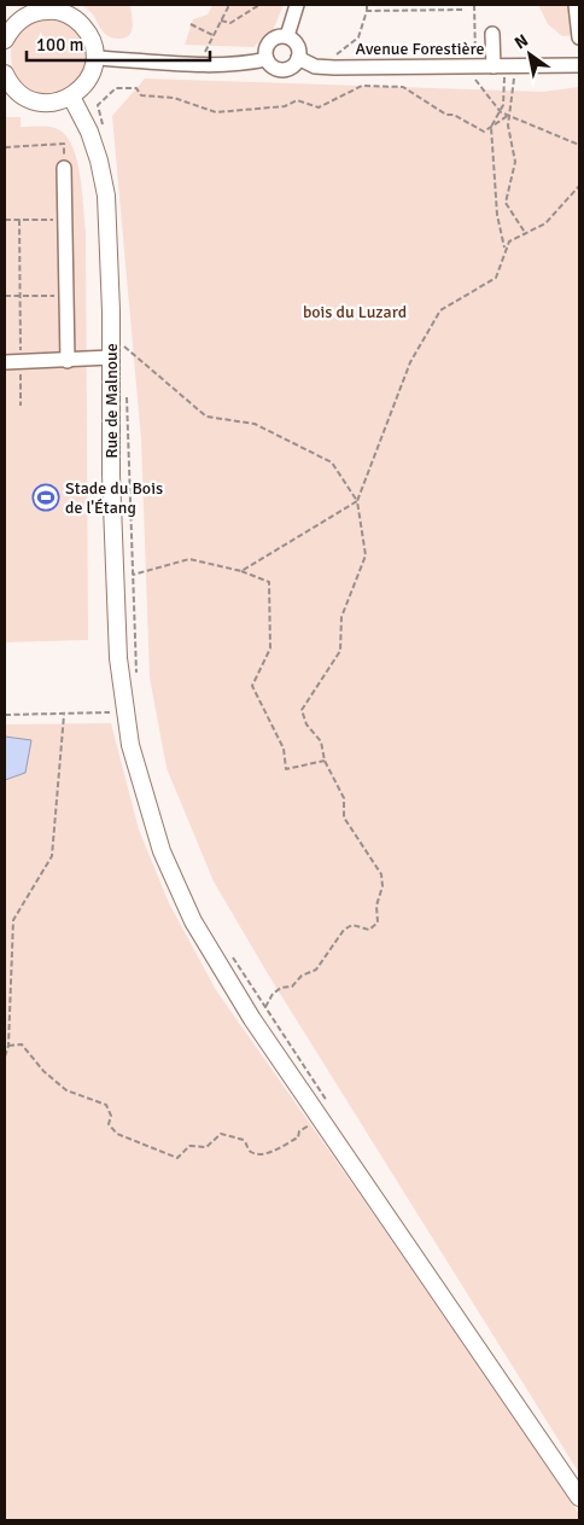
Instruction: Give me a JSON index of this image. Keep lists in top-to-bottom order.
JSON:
{
  "streets": {
    "main road": ["Rue de Malnoue"],
    "street": ["Avenue Forestière"]
  },
  "parks": ["bois du Luzard"],
  "places": {
    "sports": ["Stade du Bois de l'Étang"]
  },
  "scale_bar": "100 m",
  "north": "top left"
}
